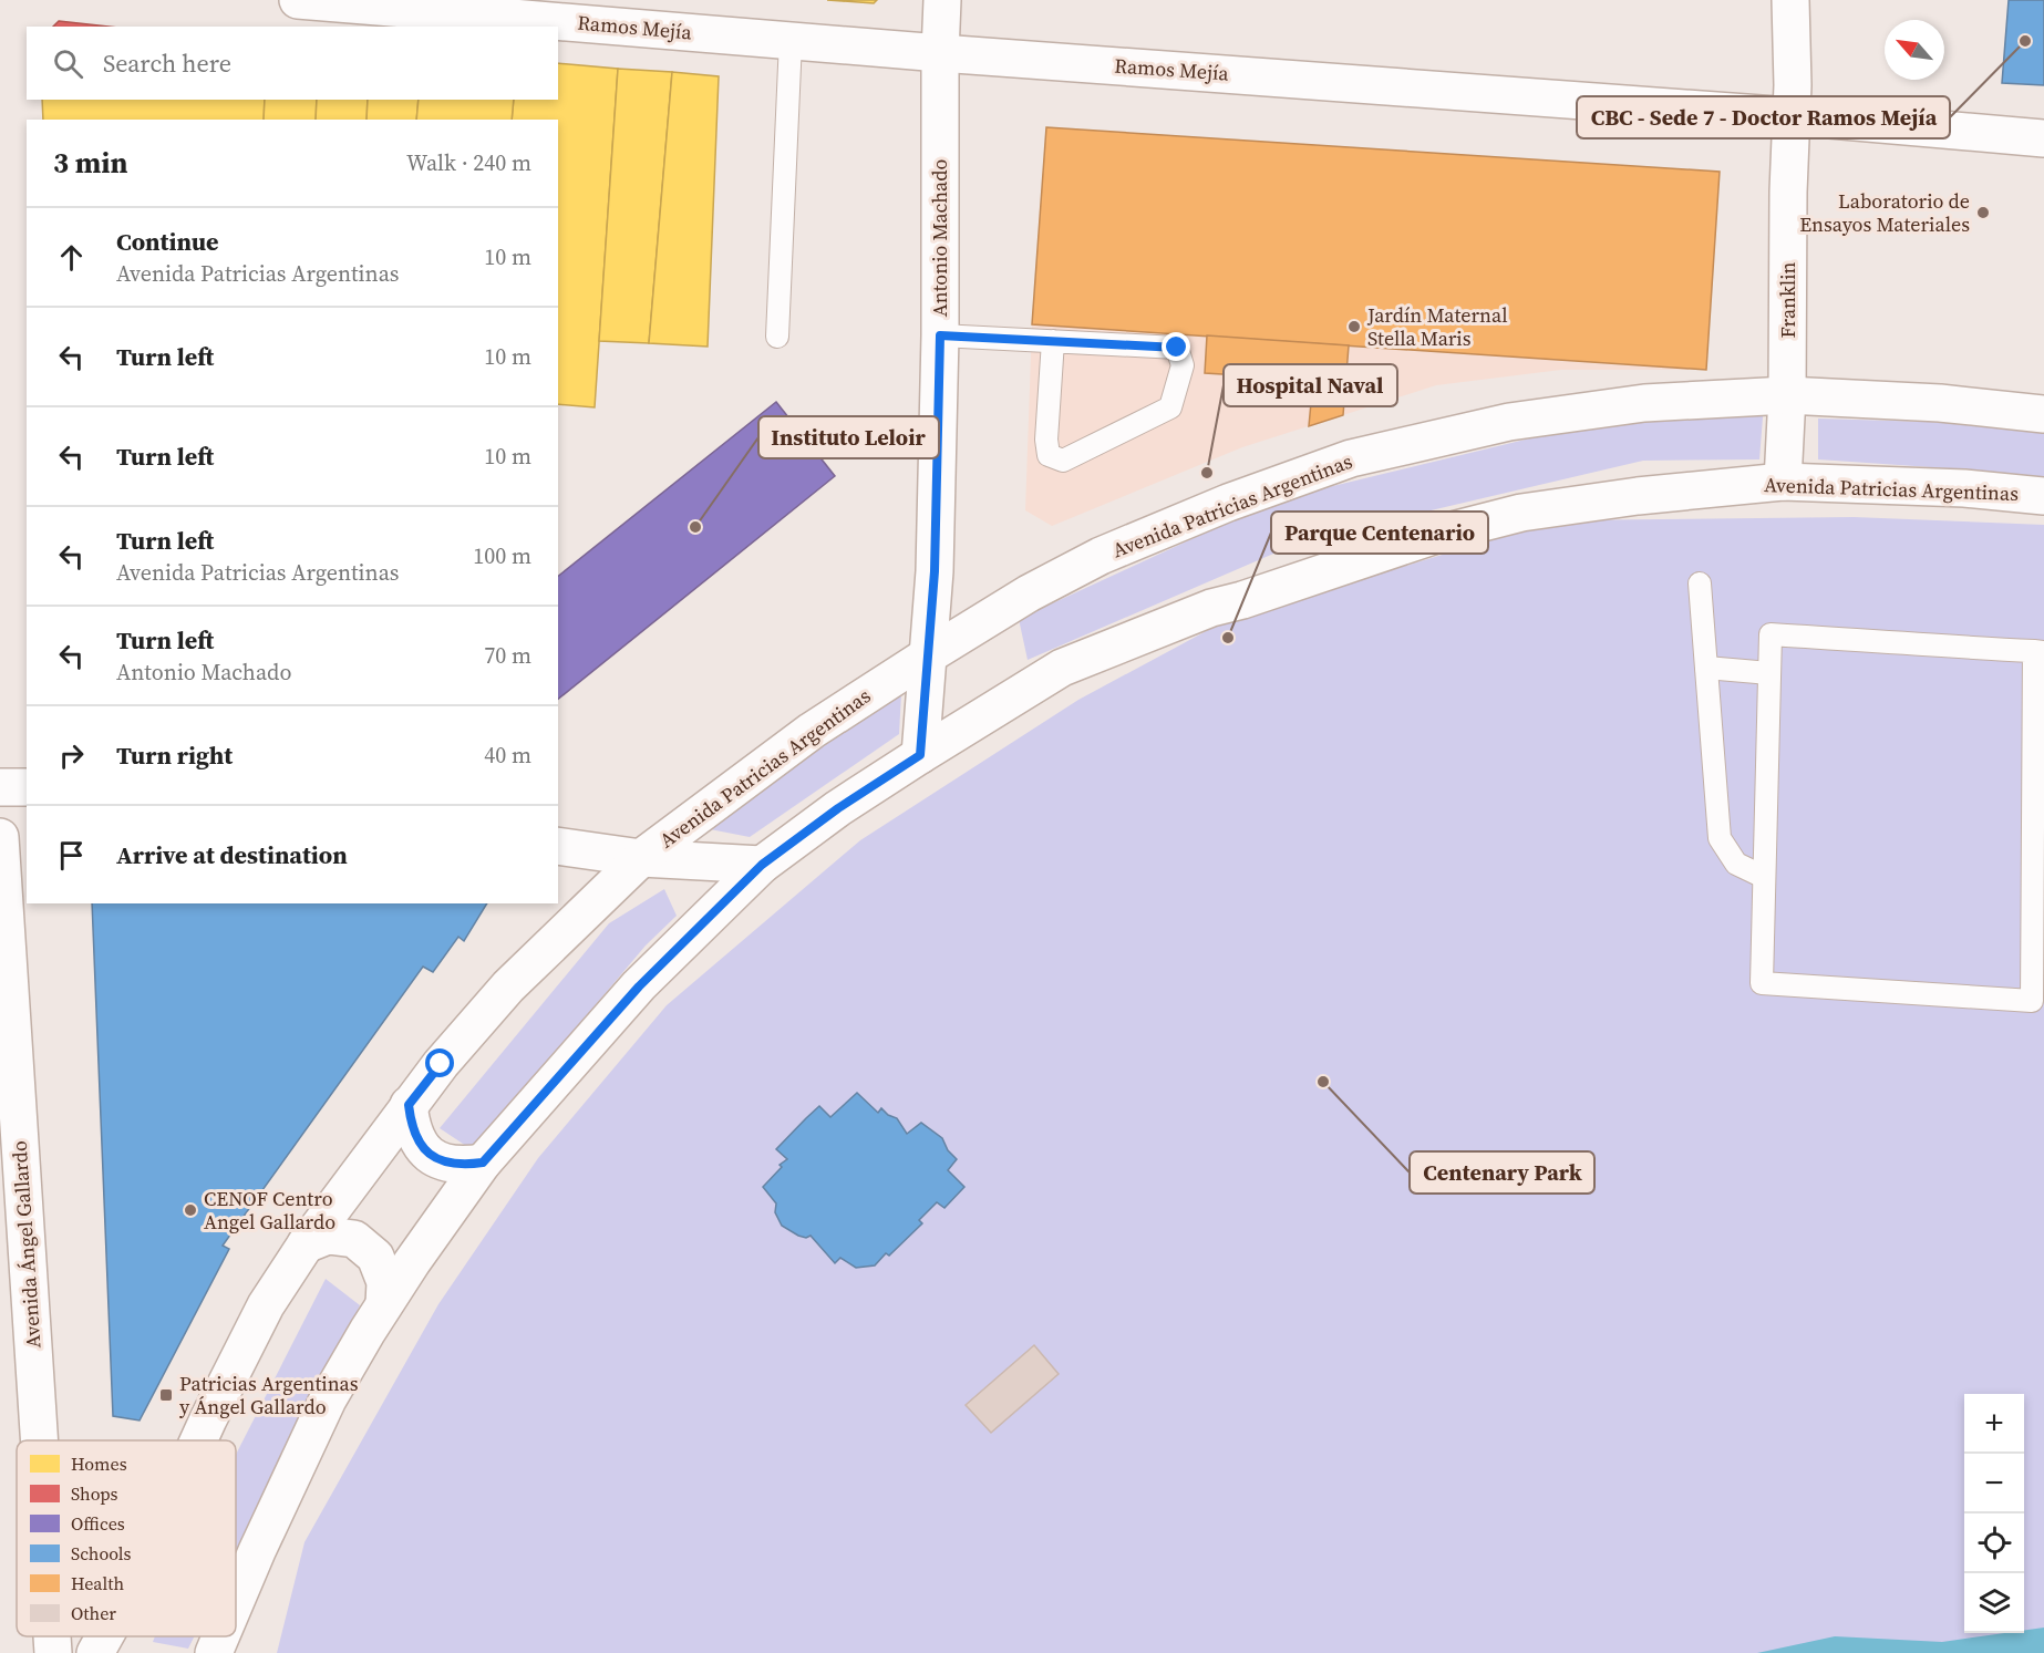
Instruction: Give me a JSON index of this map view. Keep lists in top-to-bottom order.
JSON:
{
  "streets": {
    "main road": [
      "Ramos Mejía",
      "Antonio Machado",
      "Franklin",
      "Avenida Patricias Argentinas",
      "Avenida Ángel Gallardo"
    ]
  },
  "crossings": [
    ["Ramos Mejía", "Antonio Machado"],
    ["Ramos Mejía", "Franklin"],
    ["Antonio Machado", "Avenida Patricias Argentinas"],
    ["Franklin", "Avenida Patricias Argentinas"]
  ],
  "places": {
    "other": [
      "CBC - Sede 7 - Doctor Ramos Mejía",
      "Laboratorio de Ensayos Materiales",
      "Jardín Maternal Stella Maris",
      "Hospital Naval",
      "Instituto Leloir",
      "Parque Centenario",
      "Centenary Park",
      "CENOF Centro Angel Gallardo"
    ],
    "transit": ["Patricias Argentinas y Ángel Gallardo"]
  },
  "legend": [
    "Homes",
    "Shops",
    "Offices",
    "Schools",
    "Health",
    "Other"
  ],
  "north": "top left",
  "page": {
    "search": "Search here",
    "heading": ["3 min", "Walk · 240 m"],
    "list": [
      ["Continue", "Avenida Patricias Argentinas", "10 m"],
      ["Turn left", "10 m"],
      ["Turn left", "10 m"],
      ["Turn left", "Avenida Patricias Argentinas", "100 m"],
      ["Turn left", "Antonio Machado", "70 m"],
      ["Turn right", "40 m"],
      "Arrive at destination"
    ],
    "map_buttons": ["+", "−"]
  }
}
